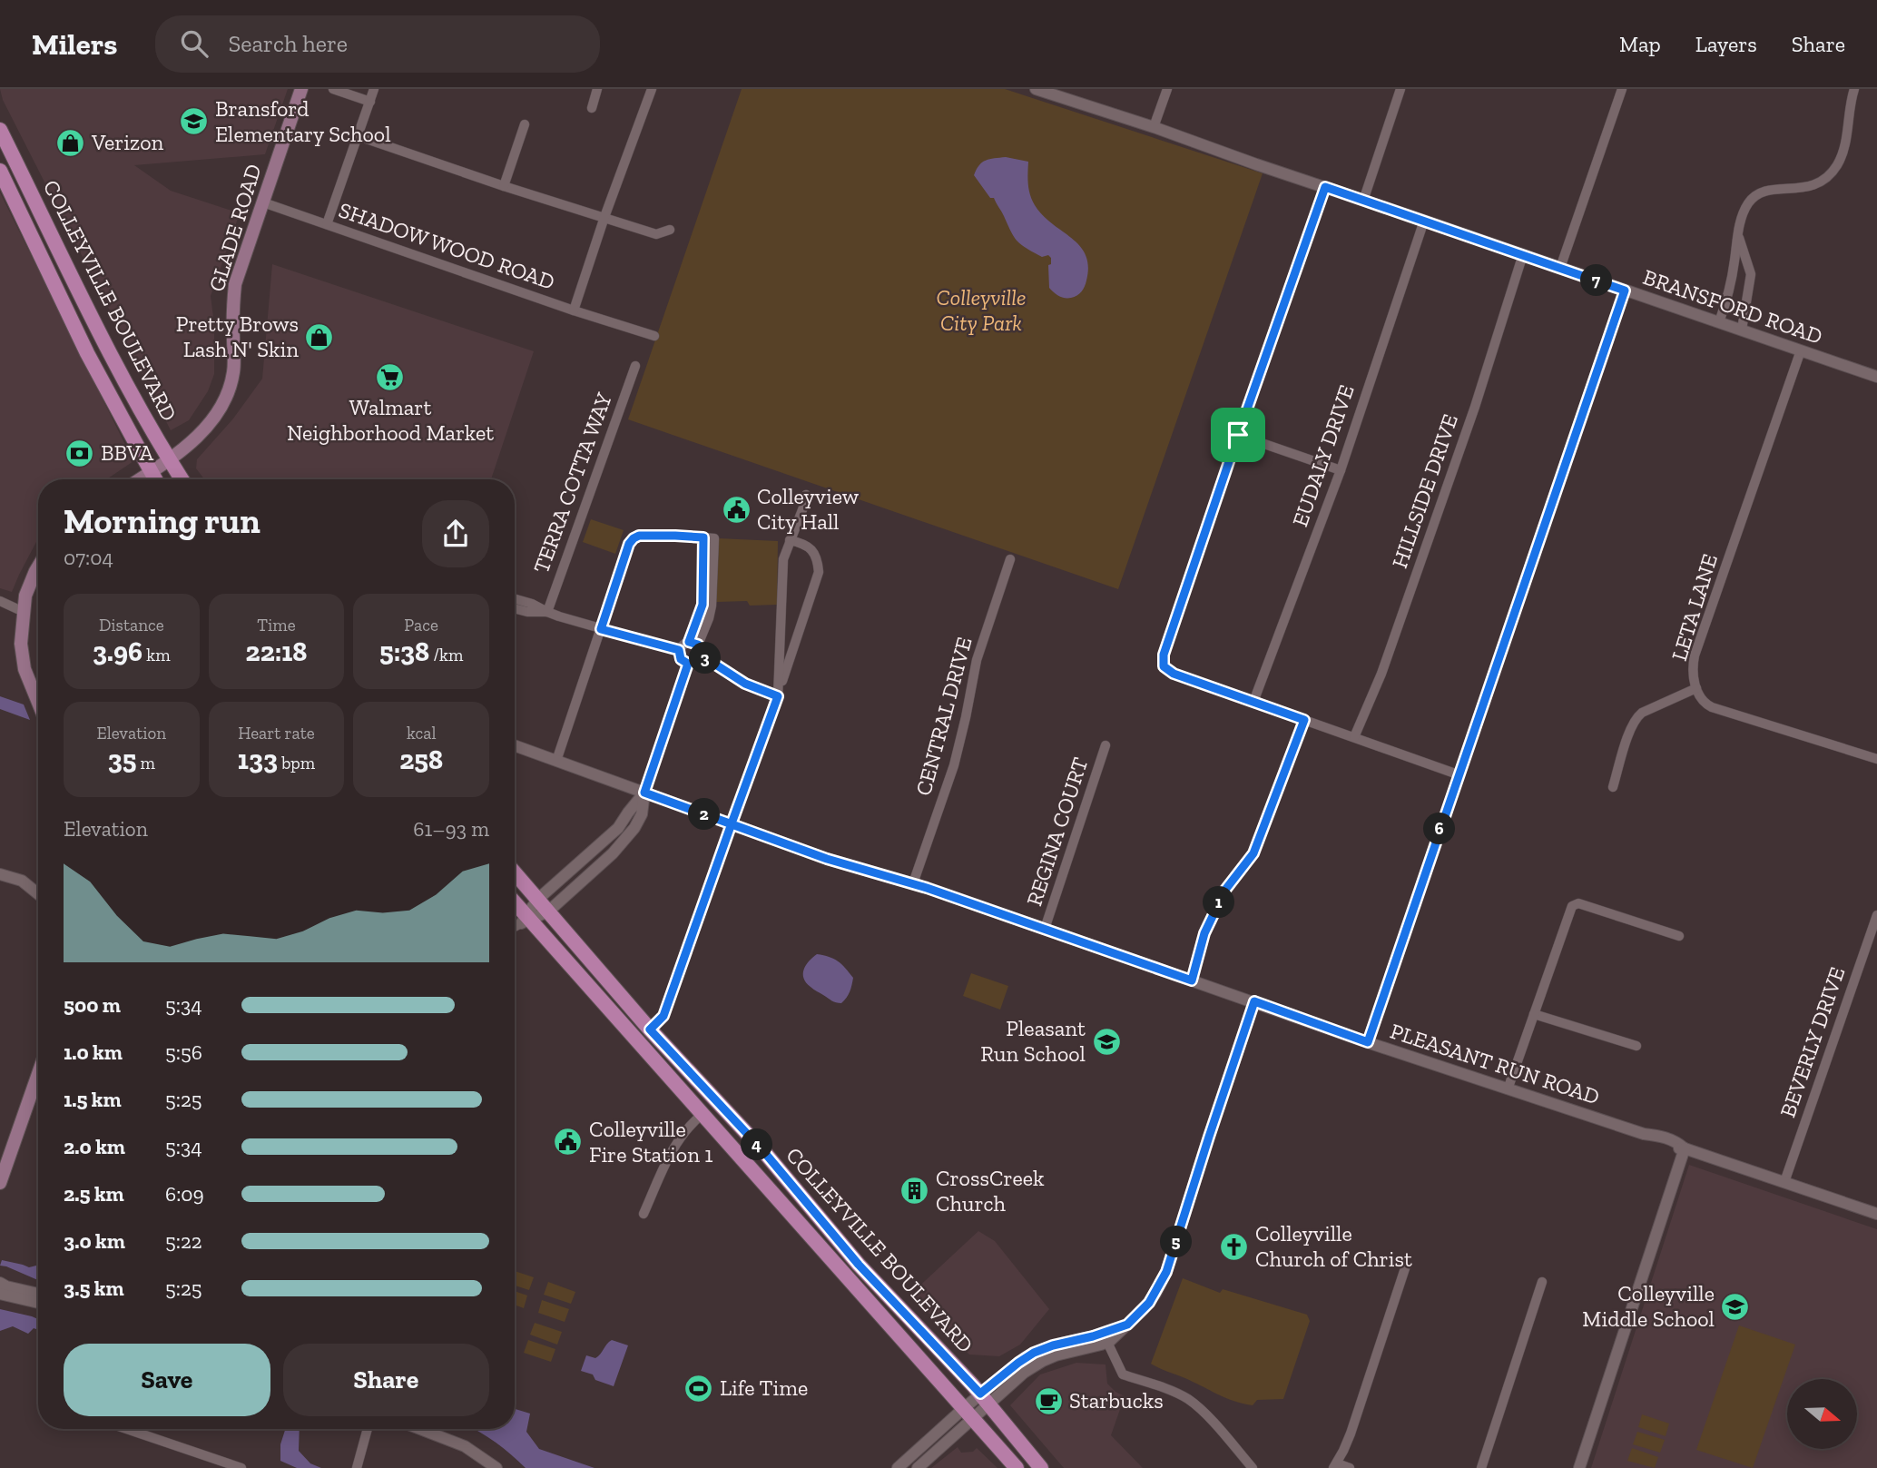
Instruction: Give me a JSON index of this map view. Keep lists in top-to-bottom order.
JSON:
{
  "streets": {
    "main road": ["GLADE ROAD", "COLLEYVILLE BOULEVARD"],
    "street": [
      "SHADOW WOOD ROAD",
      "BRANSFORD ROAD",
      "EUDALY DRIVE",
      "TERRA COTTA WAY",
      "HILLSIDE DRIVE",
      "LETA LANE",
      "CENTRAL DRIVE",
      "REGINA COURT",
      "BEVERLY DRIVE",
      "PLEASANT RUN ROAD"
    ]
  },
  "crossings": [
    ["GLADE ROAD", "SHADOW WOOD ROAD"],
    ["GLADE ROAD", "COLLEYVILLE BOULEVARD"],
    ["BRANSFORD ROAD", "EUDALY DRIVE"],
    ["BRANSFORD ROAD", "HILLSIDE DRIVE"],
    ["BRANSFORD ROAD", "LETA LANE"],
    ["CENTRAL DRIVE", "PLEASANT RUN ROAD"],
    ["REGINA COURT", "PLEASANT RUN ROAD"],
    ["BEVERLY DRIVE", "PLEASANT RUN ROAD"]
  ],
  "parks": ["Colleyville City Park"],
  "places": {
    "school or university": ["Bransford Elementary School", "Pleasant Run School", "Colleyville Middle School"],
    "shop": ["Verizon", "Pretty Brows Lash N' Skin"],
    "supermarket": ["Walmart Neighborhood Market"],
    "bank": ["BBVA"],
    "public building": ["Colleyview City Hall", "Colleyville Fire Station 1"],
    "building": ["CrossCreek Church"],
    "church": ["Colleyville Church of Christ"],
    "sports": ["Life Time"],
    "cafe": ["Starbucks"]
  },
  "north": "right",
  "page": {
    "header": "Milers",
    "search": "Search here",
    "nav": ["Map", "Layers", "Share"],
    "pins": [
      "7",
      "3",
      "2",
      "6",
      "1",
      "4",
      "5"
    ],
    "heading": ["Morning run", "07:04"],
    "stats": [
      ["Distance", "3.96 km"],
      ["Time", "22:18"],
      ["Pace", "5:38 /km"],
      ["Elevation", "35 m"],
      ["Heart rate", "133 bpm"],
      ["kcal", "258"]
    ],
    "chart": ["Elevation", "61–93 m"],
    "list": [
      {
        "name": "500 m",
        "note": "5:34"
      },
      {
        "name": "1.0 km",
        "note": "5:56"
      },
      {
        "name": "1.5 km",
        "note": "5:25"
      },
      {
        "name": "2.0 km",
        "note": "5:34"
      },
      {
        "name": "2.5 km",
        "note": "6:09"
      },
      {
        "name": "3.0 km",
        "note": "5:22"
      },
      {
        "name": "3.5 km",
        "note": "5:25"
      }
    ],
    "buttons": ["Save", "Share"]
  }
}
